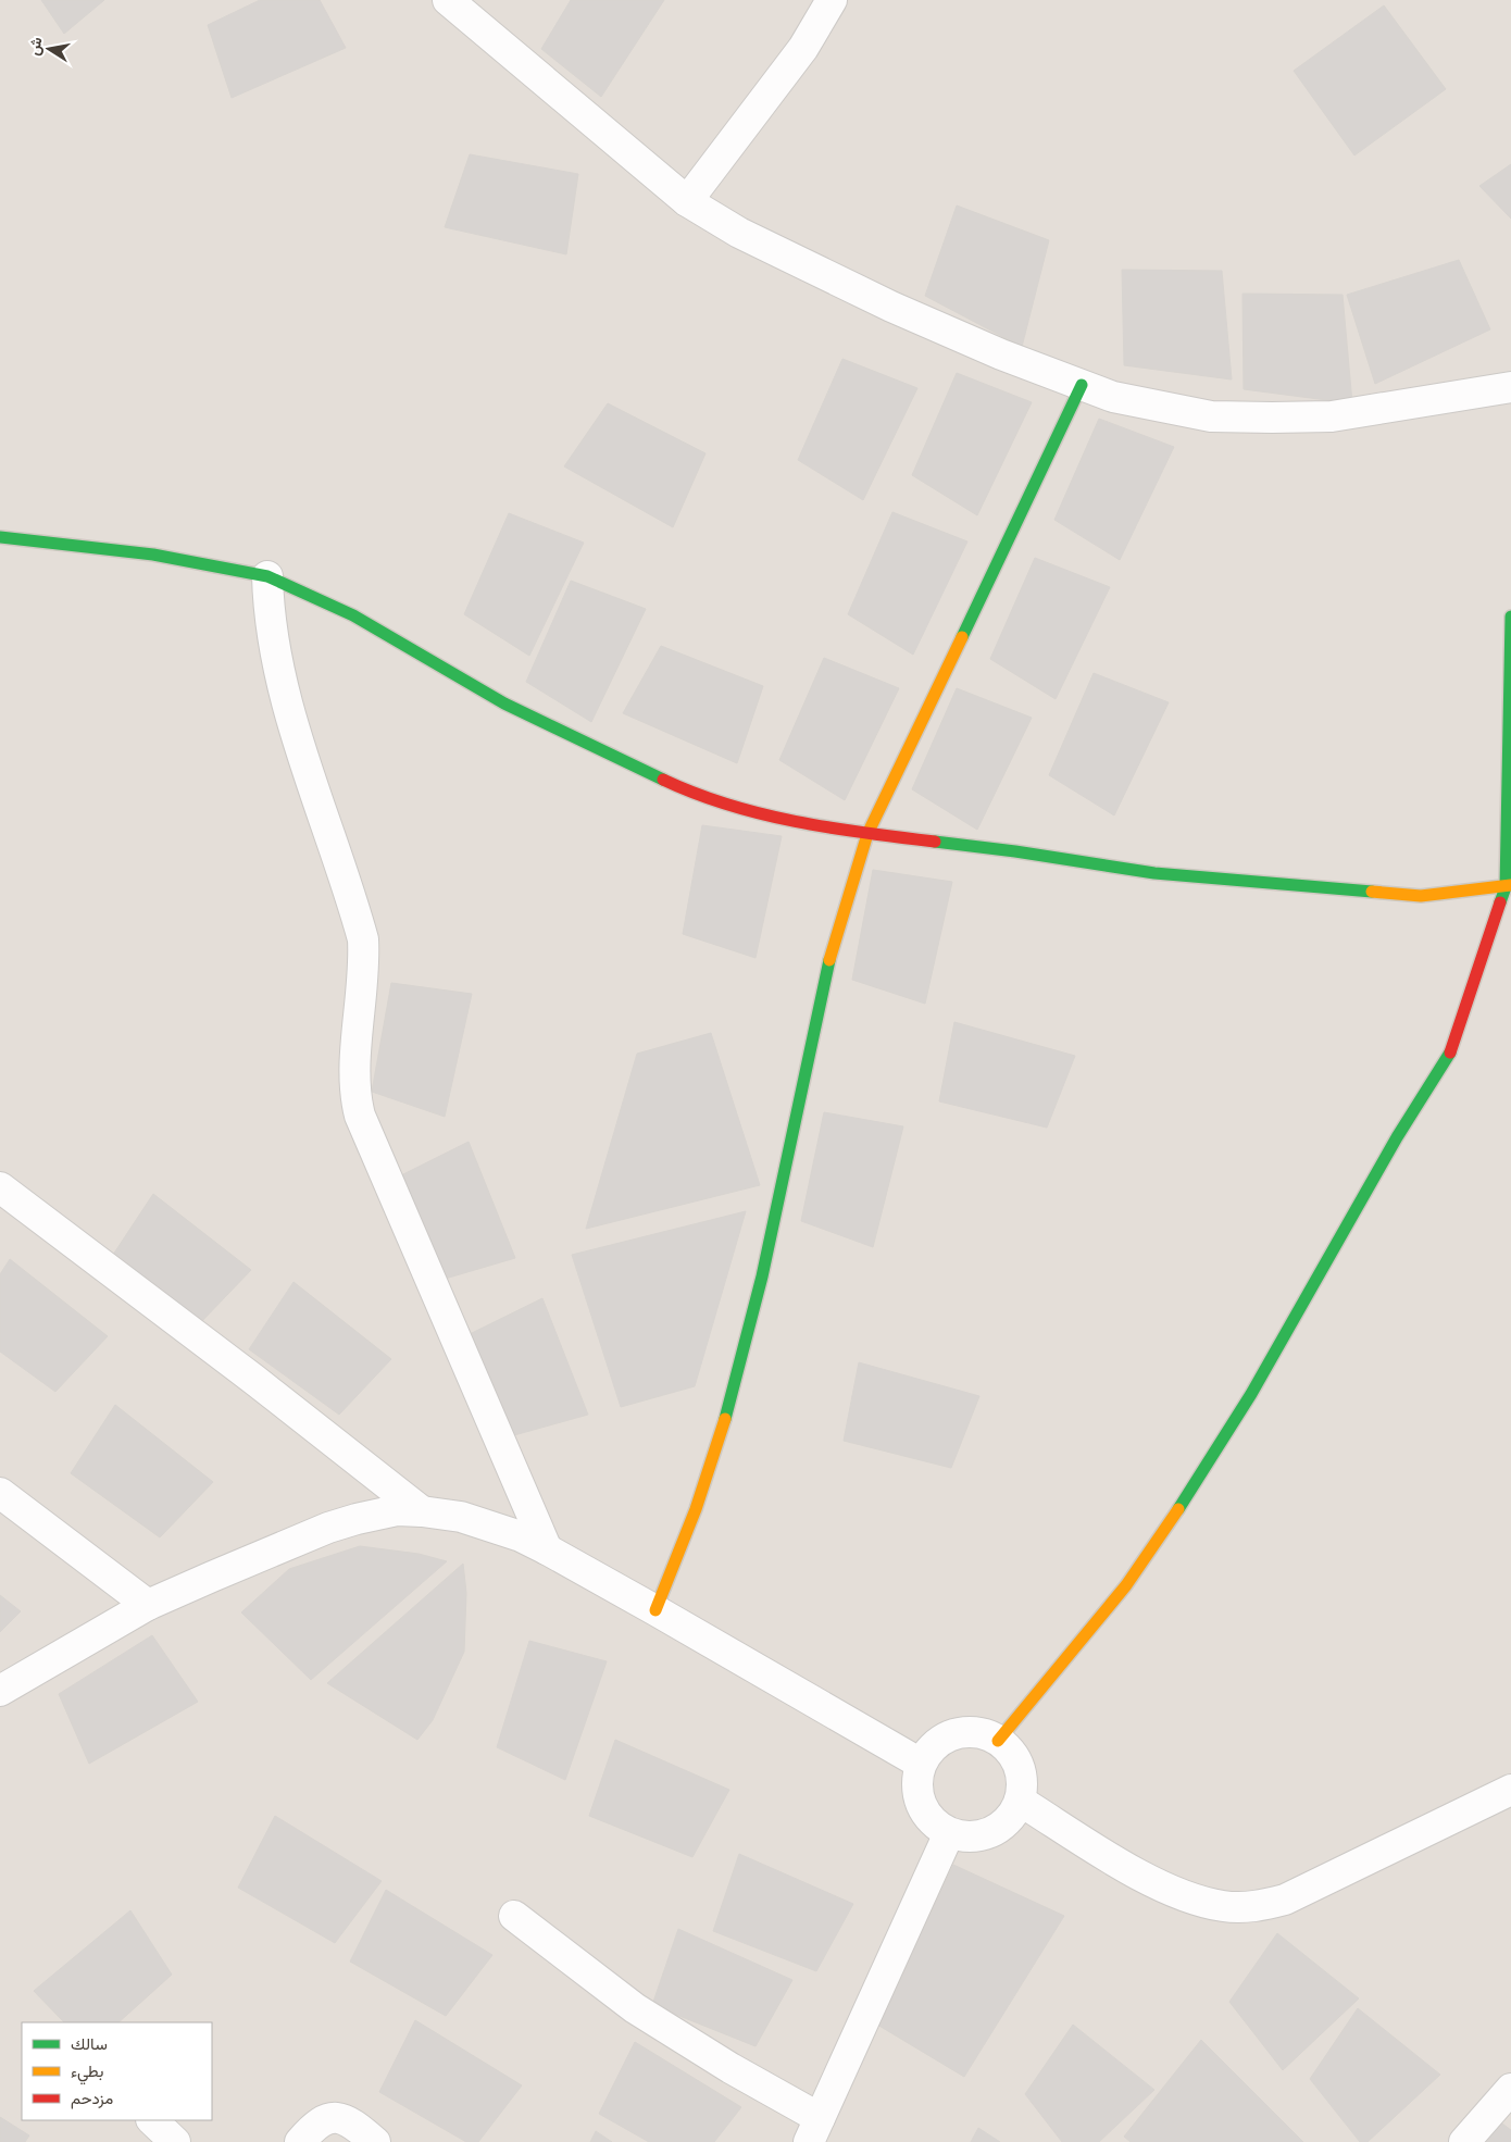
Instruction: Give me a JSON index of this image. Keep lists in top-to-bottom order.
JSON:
{
  "legend": ["سالك", "بطيء", "مزدحم"],
  "north": "left"
}
